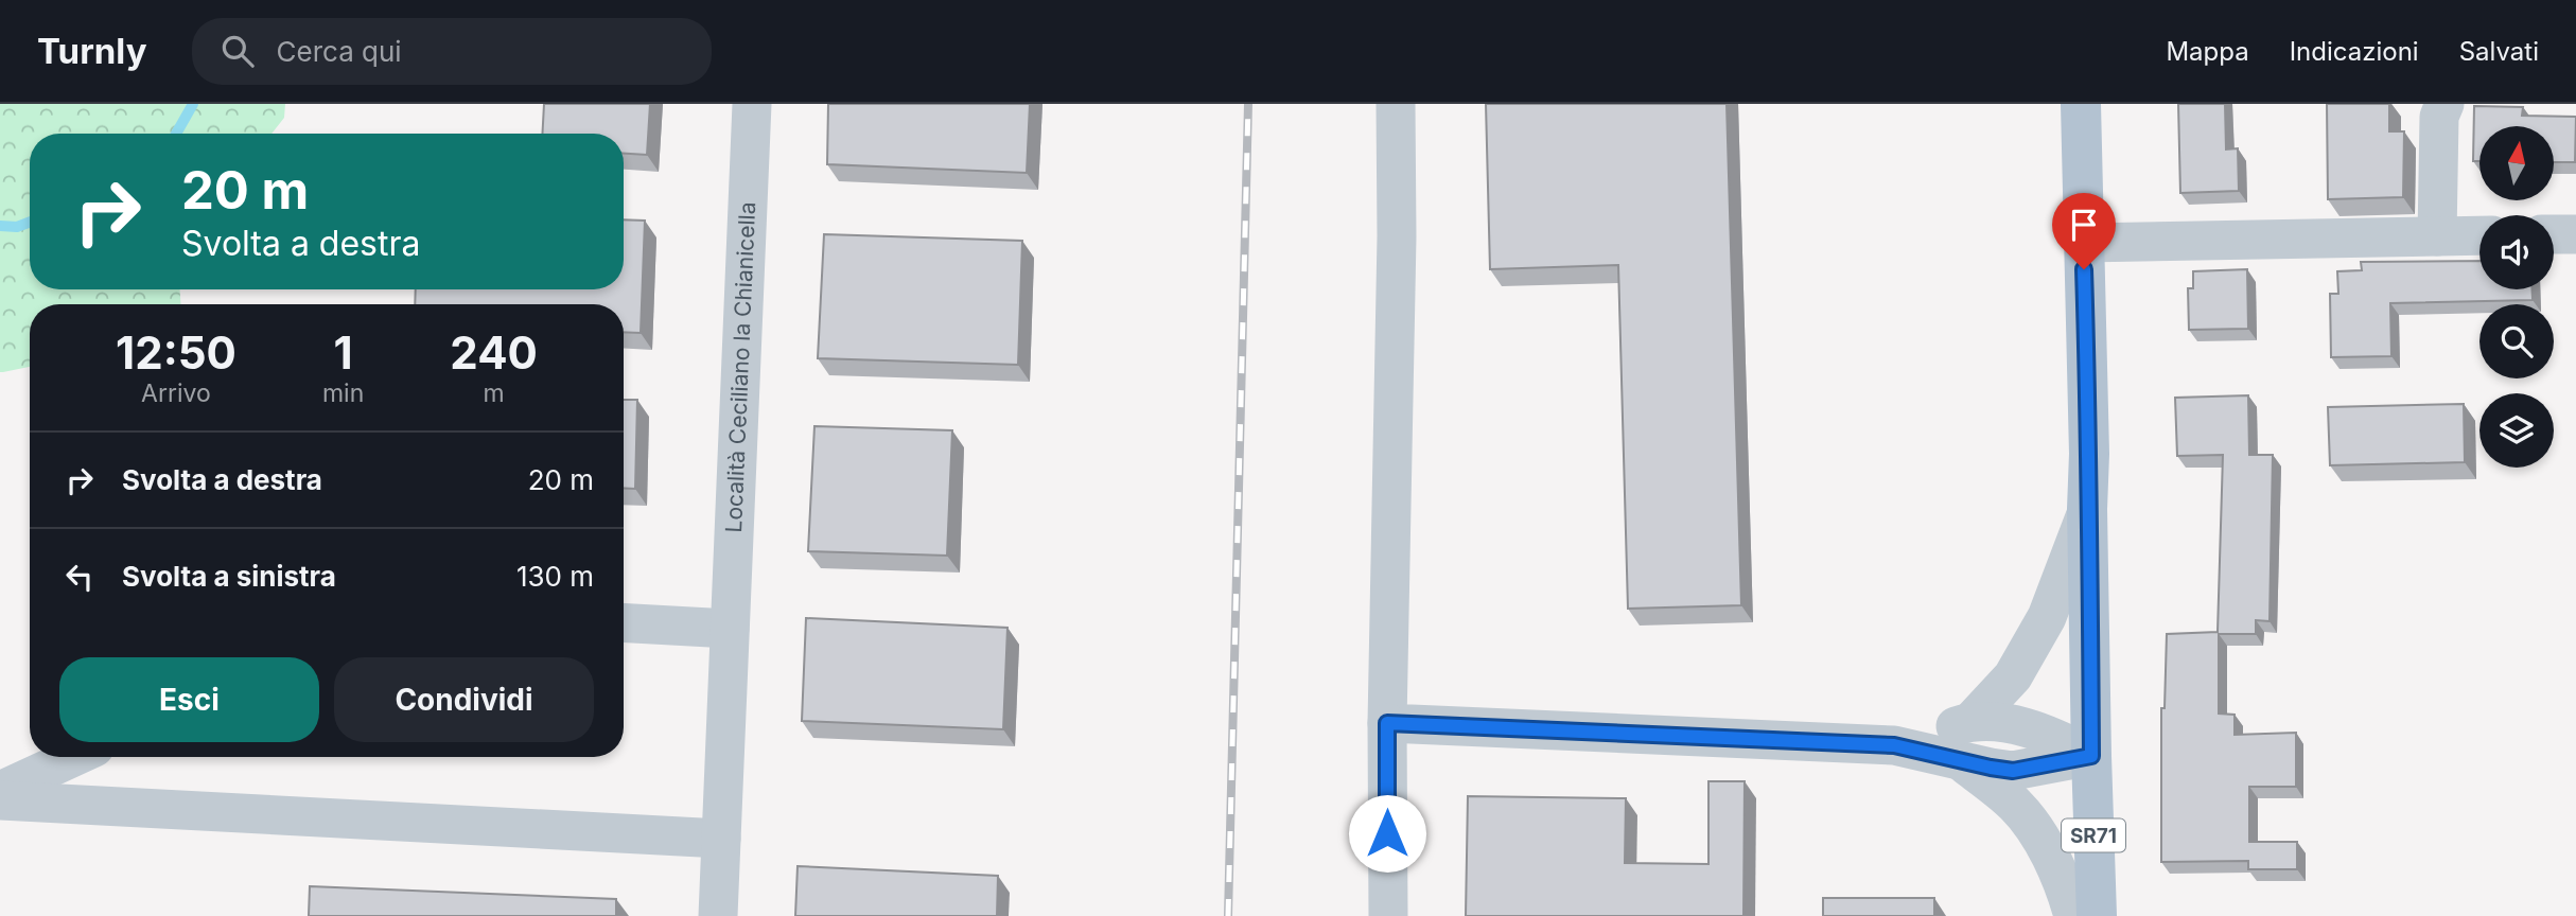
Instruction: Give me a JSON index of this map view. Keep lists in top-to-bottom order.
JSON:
{
  "streets": {
    "main road": ["SR71"],
    "street": ["Località Ceciliano la Chianicella"]
  },
  "north": "top",
  "page": {
    "header": "Turnly",
    "search": "Cerca qui",
    "nav": ["Mappa", "Indicazioni", "Salvati"],
    "turn": ["20 m", "Svolta a destra"],
    "eta": [
      "12:50",
      "Arrivo",
      "1",
      "min",
      "240",
      "m"
    ],
    "list": [
      {
        "name": "Svolta a destra",
        "value": "20 m"
      },
      {
        "name": "Svolta a sinistra",
        "value": "130 m"
      }
    ],
    "buttons": ["Esci", "Condividi"]
  }
}
